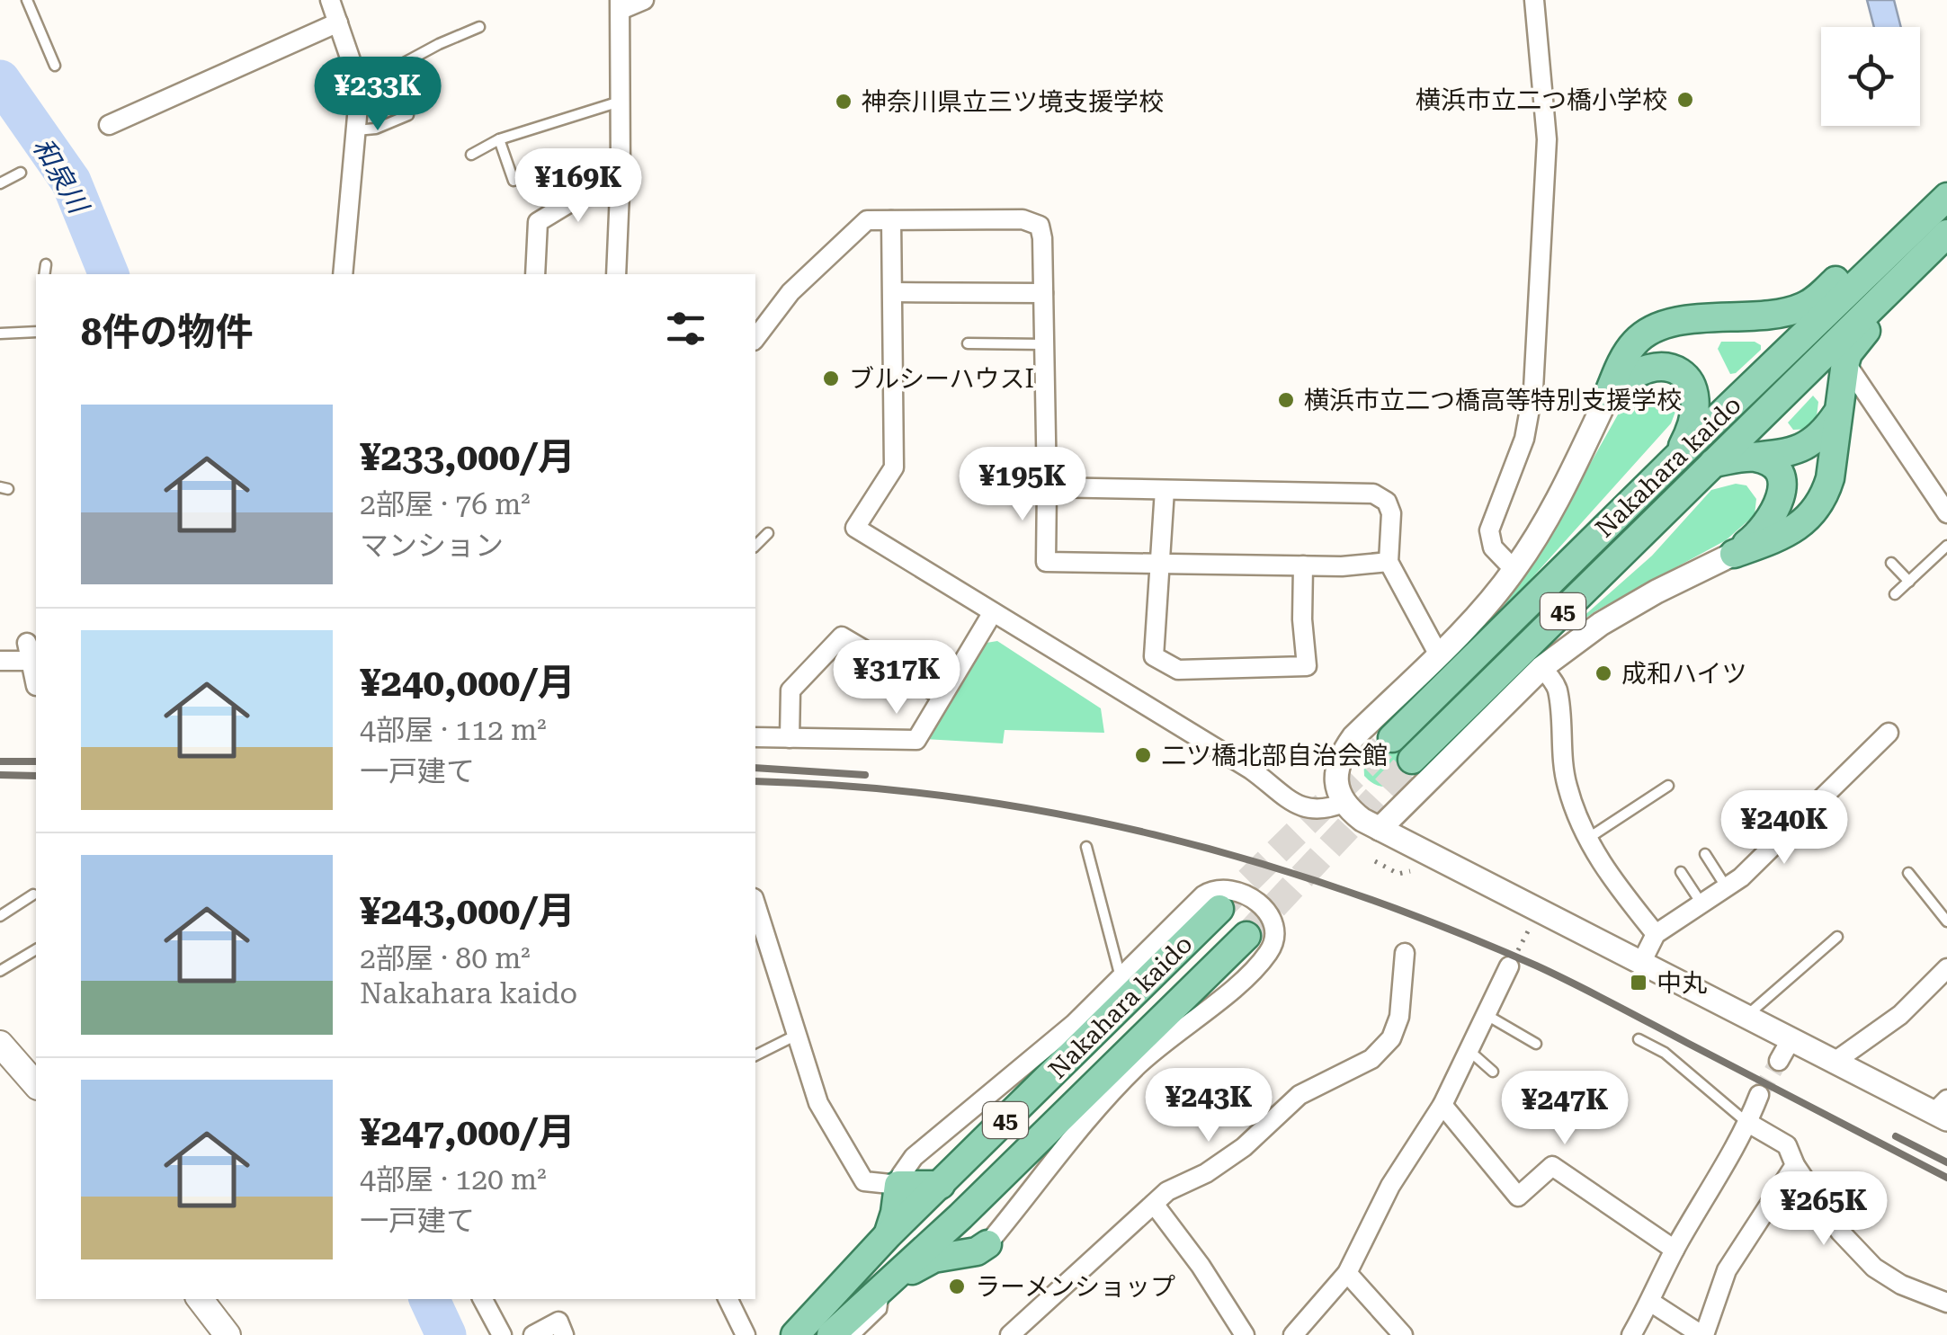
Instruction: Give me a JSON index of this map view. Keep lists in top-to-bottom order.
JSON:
{
  "streets": {
    "main road": ["Nakahara kaido", "45"]
  },
  "water": ["和泉川"],
  "places": {
    "other": [
      "横浜市立二つ橋小学校",
      "神奈川県立三ツ境支援学校",
      "ブルシーハウスI",
      "横浜市立二つ橋高等特別支援学校",
      "成和ハイツ",
      "二ツ橋北部自治会館",
      "ラーメンショップ"
    ],
    "transit": ["中丸"]
  },
  "page": {
    "price": [
      "¥233K",
      "¥169K",
      "¥195K",
      "¥317K",
      "¥240K",
      "¥243K",
      "¥247K",
      "¥265K"
    ],
    "heading": "8件の物件",
    "list": [
      {
        "name": "¥233,000/月",
        "note": "2部屋 · 76 m² · マンション"
      },
      {
        "name": "¥240,000/月",
        "note": "4部屋 · 112 m² · 一戸建て"
      },
      {
        "name": "¥243,000/月",
        "note": "2部屋 · 80 m² · Nakahara kaido"
      },
      {
        "name": "¥247,000/月",
        "note": "4部屋 · 120 m² · 一戸建て"
      }
    ]
  }
}
